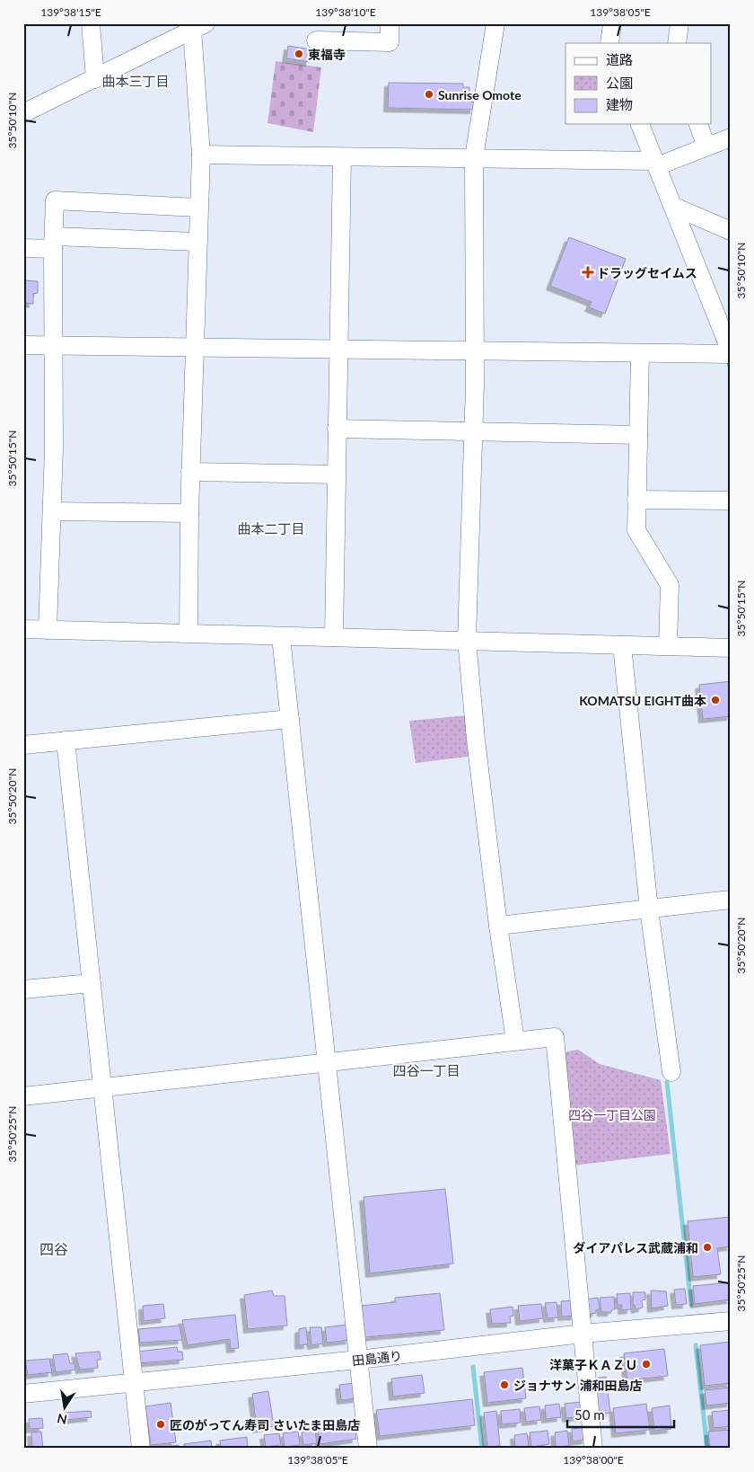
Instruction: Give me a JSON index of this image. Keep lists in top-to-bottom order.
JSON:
{
  "streets": {
    "street": ["田島通り"]
  },
  "districts": [
    "曲本三丁目",
    "曲本二丁目",
    "四谷一丁目",
    "四谷"
  ],
  "parks": ["四谷一丁目公園"],
  "places": {
    "other": [
      "東福寺",
      "Sunrise Omote",
      "KOMATSU EIGHT曲本",
      "ダイアパレス武蔵浦和",
      "洋菓子ＫＡＺＵ",
      "ジョナサン 浦和田島店",
      "匠のがってん寿司 さいたま田島店"
    ],
    "health": ["ドラッグセイムス"]
  },
  "legend": ["道路", "公園", "建物"],
  "scale_bar": "50 m",
  "north": "bottom",
  "coordinates": [
    "139°38'15\"E",
    "139°38'10\"E",
    "139°38'05\"E",
    "35°50'10\"N",
    "35°50'15\"N",
    "35°50'20\"N",
    "35°50'25\"N",
    "139°38'00\"E"
  ]
}
